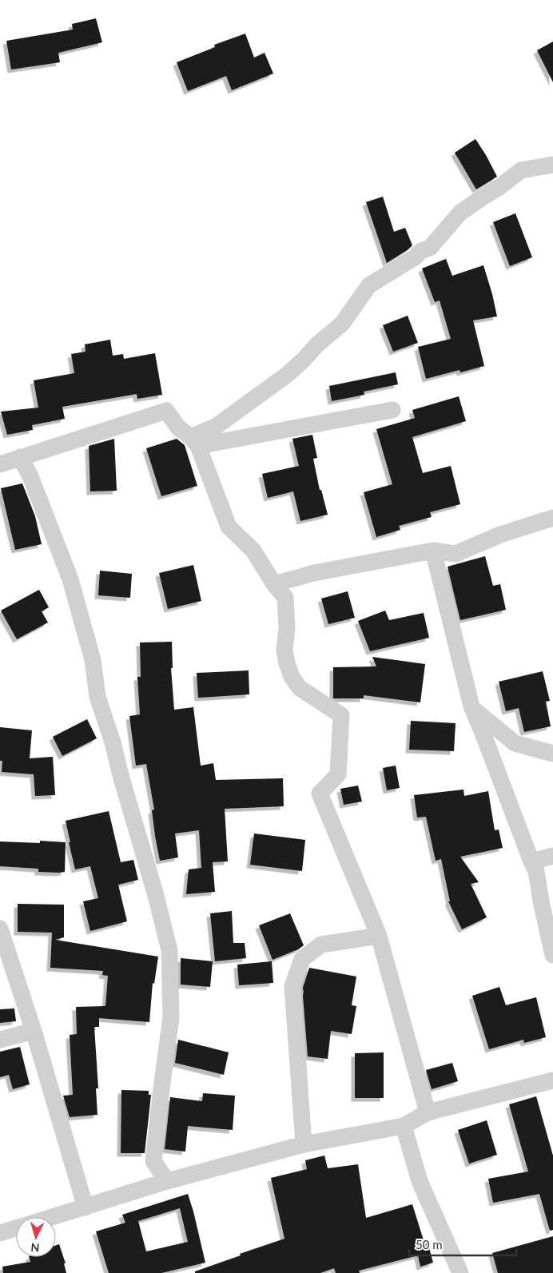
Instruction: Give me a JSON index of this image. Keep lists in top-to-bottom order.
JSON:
{
  "scale_bar": "50 m",
  "north": "bottom"
}
